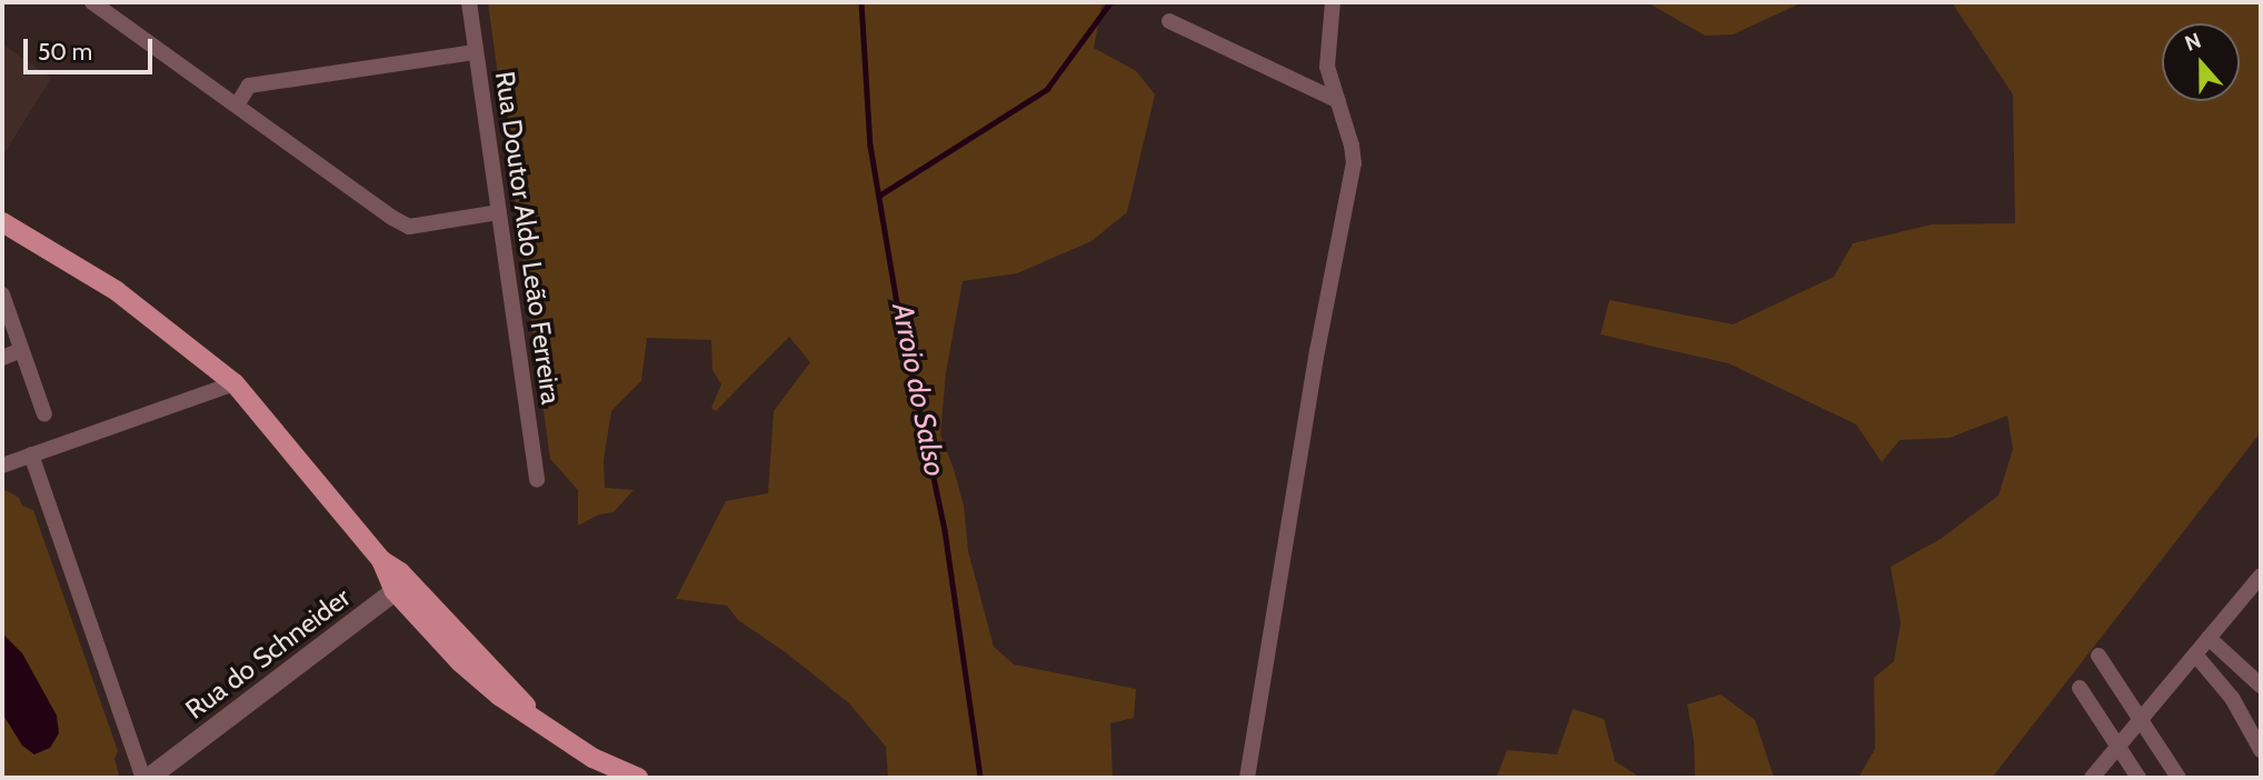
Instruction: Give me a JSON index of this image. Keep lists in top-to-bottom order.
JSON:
{
  "streets": {
    "street": ["Rua Doutor Aldo Leão Ferreira", "Rua do Schneider"]
  },
  "water": ["Arroio do Salso"],
  "scale_bar": "50 m",
  "north": "top"
}
